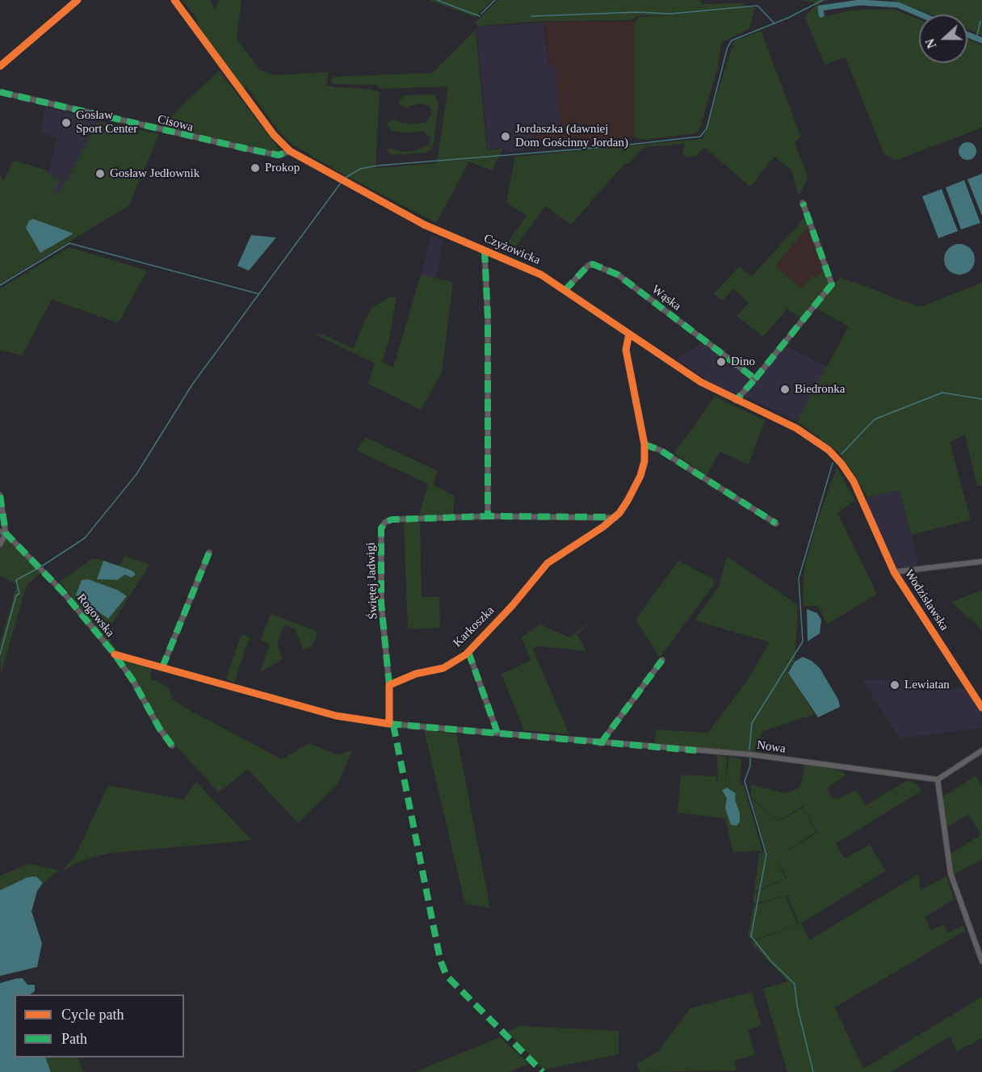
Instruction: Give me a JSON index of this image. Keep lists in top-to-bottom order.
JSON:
{
  "streets": {
    "street": [
      "Cisowa",
      "Czyżowicka",
      "Wąska",
      "Świętej Jadwigi",
      "Wodzisławska",
      "Rogowska",
      "Karkoszka",
      "Nowa"
    ]
  },
  "crossings": [
    ["Cisowa", "Czyżowicka"],
    ["Czyżowicka", "Wąska"],
    ["Czyżowicka", "Wodzisławska"],
    ["Czyżowicka", "Karkoszka"],
    ["Świętej Jadwigi", "Karkoszka"]
  ],
  "places": [
    "Gosław Sport Center",
    "Jordaszka (dawniej Dom Gościnny Jordan)",
    "Prokop",
    "Gosław Jedłownik",
    "Dino",
    "Biedronka",
    "Lewiatan"
  ],
  "legend": ["Cycle path", "Path"],
  "north": "left"
}
